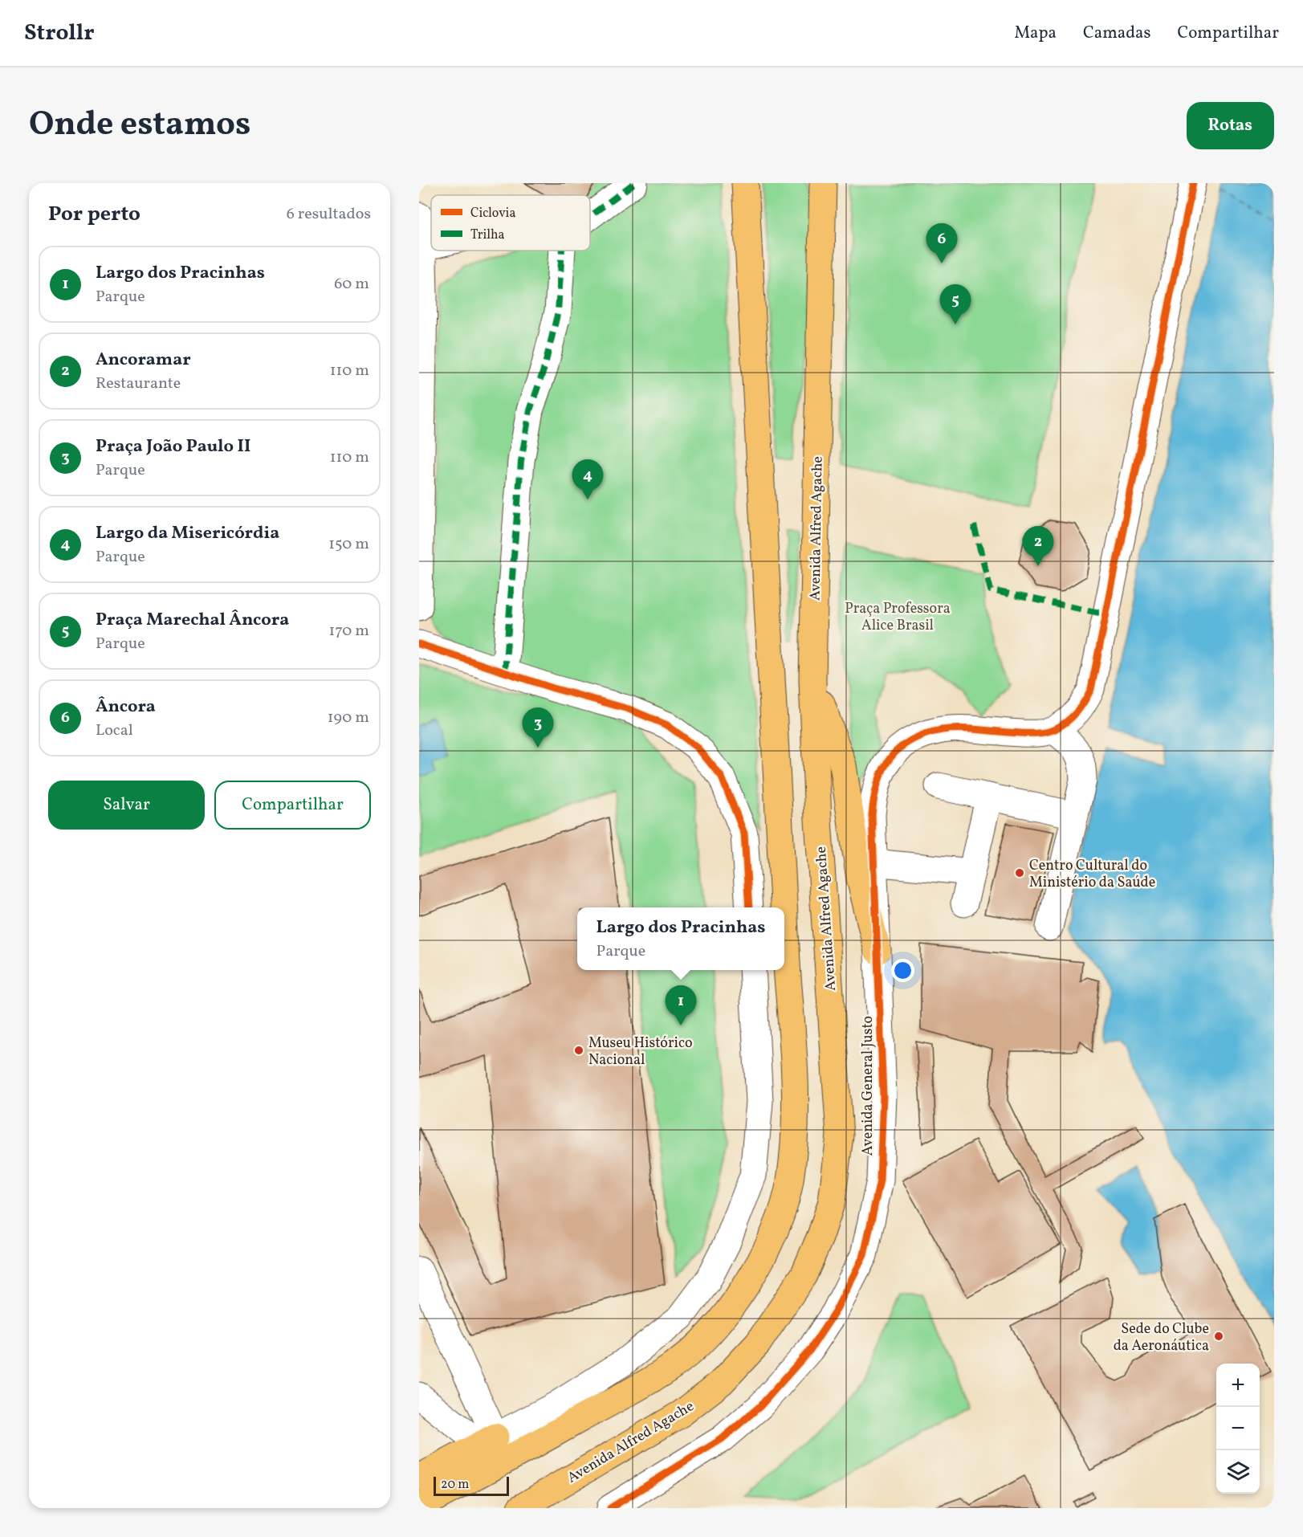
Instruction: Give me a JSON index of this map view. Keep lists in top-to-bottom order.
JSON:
{
  "streets": {
    "highway": ["Avenida Alfred Agache"],
    "street": ["Avenida General Justo"]
  },
  "parks": ["Praça Professora Alice Brasil"],
  "places": ["Centro Cultural do Ministério da Saúde", "Museu Histórico Nacional", "Sede do Clube da Aeronáutica"],
  "legend": ["Ciclovia", "Trilha"],
  "scale_bar": "20 m",
  "page": {
    "header": "Strollr",
    "nav": ["Mapa", "Camadas", "Compartilhar"],
    "title": "Onde estamos",
    "buttons": [
      "Rotas",
      ["Salvar", "Compartilhar"]
    ],
    "heading": ["Por perto", "6 resultados"],
    "pins": [
      "6",
      "5",
      "4",
      "2",
      "3",
      "1"
    ],
    "list": [
      {
        "mark": "1",
        "name": "Largo dos Pracinhas",
        "note": "Parque",
        "value": "60 m"
      },
      {
        "mark": "2",
        "name": "Ancoramar",
        "note": "Restaurante",
        "value": "110 m"
      },
      {
        "mark": "3",
        "name": "Praça João Paulo II",
        "note": "Parque",
        "value": "110 m"
      },
      {
        "mark": "4",
        "name": "Largo da Misericórdia",
        "note": "Parque",
        "value": "150 m"
      },
      {
        "mark": "5",
        "name": "Praça Marechal Âncora",
        "note": "Parque",
        "value": "170 m"
      },
      {
        "mark": "6",
        "name": "Âncora",
        "note": "Local",
        "value": "190 m"
      }
    ],
    "popup": ["Largo dos Pracinhas", "Parque"],
    "map_buttons": ["+", "−"],
    "scale": "20 m"
  }
}
